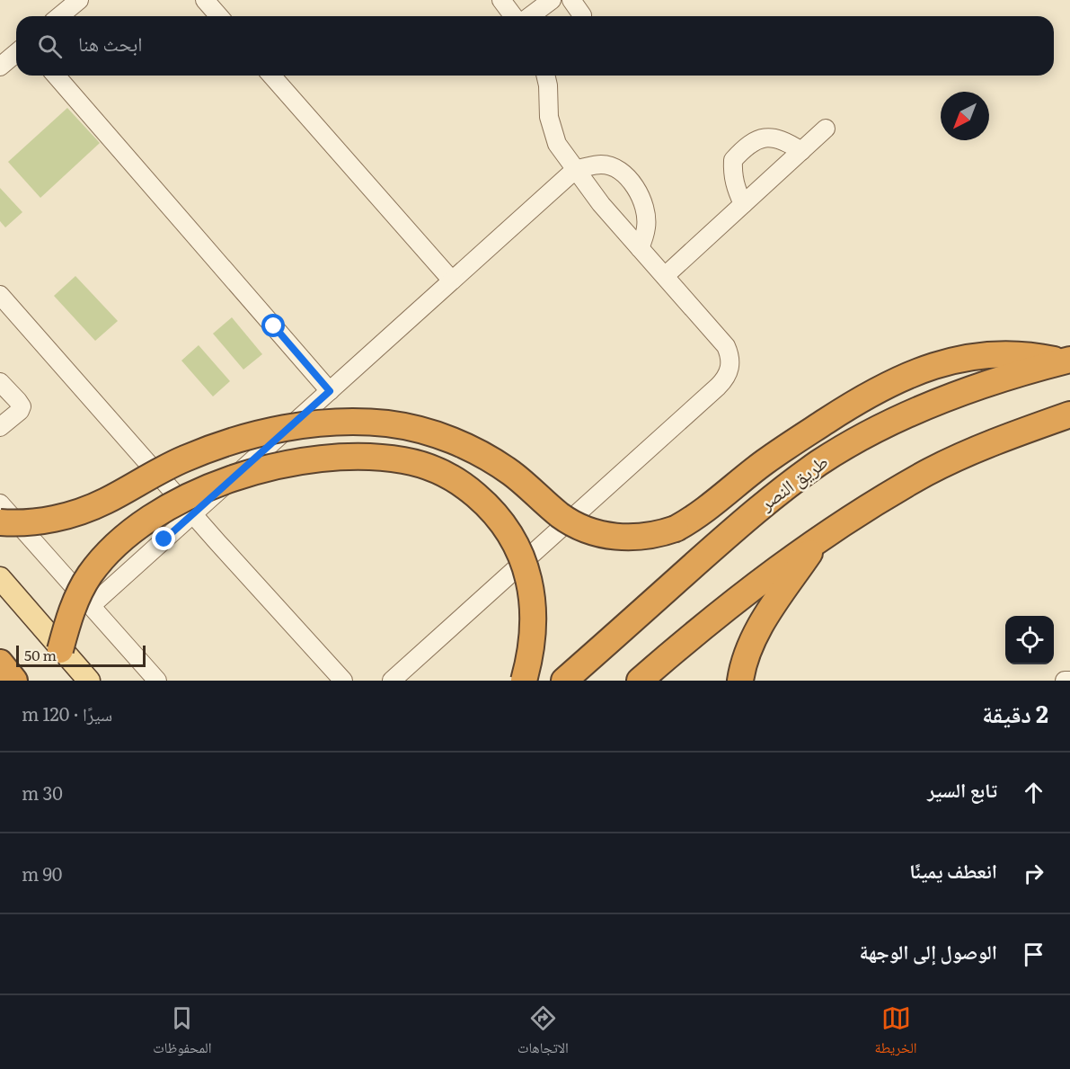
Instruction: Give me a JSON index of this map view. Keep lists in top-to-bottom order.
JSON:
{
  "streets": {
    "highway": ["طريق النصر"]
  },
  "scale_bar": "50 m",
  "north": "bottom left",
  "page": {
    "search": "ابحث هنا",
    "scale": "50 m",
    "heading": ["2 دقيقة", "سيرًا · 120 m"],
    "list": [
      ["تابع السير", "30 m"],
      ["انعطف يمينًا", "90 m"],
      "الوصول إلى الوجهة"
    ],
    "nav": ["الخريطة", "الاتجاهات", "المحفوظات"]
  }
}
